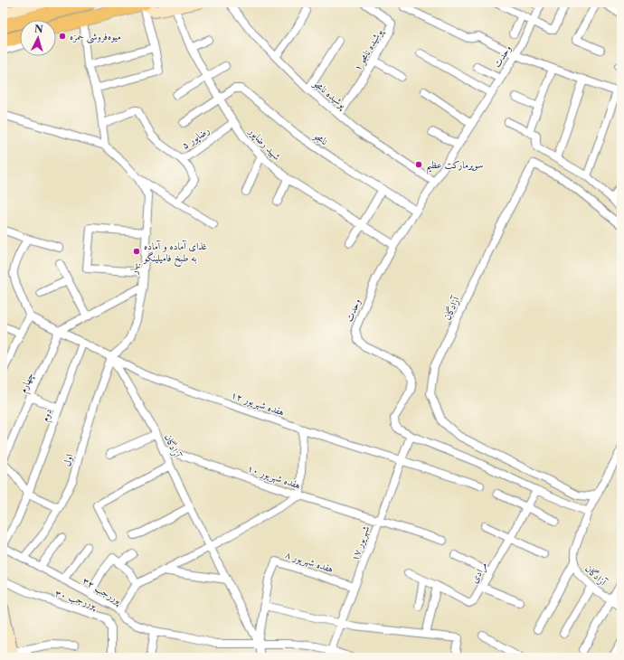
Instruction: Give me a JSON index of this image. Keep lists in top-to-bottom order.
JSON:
{
  "streets": {
    "street": [
      "پوشیده نامجو ۱",
      "وحدت",
      "پوشیده نامجو",
      "رضاپور ۵",
      "نامجو",
      "شهید رضاپور",
      "بهار",
      "آزادگان",
      "چهارم",
      "هفده شهریور ۱۲",
      "دوم",
      "اول",
      "هفده شهریور ۱۰",
      "۱۷ شهریور",
      "هفده شهریور ۸",
      "مرادی",
      "پوررجب ۳۲",
      "پوررجب ۳۰"
    ]
  },
  "crossings": [
    ["پوشیده نامجو ۱", "پوشیده نامجو"],
    ["وحدت", "پوشیده نامجو"],
    ["وحدت", "نامجو"],
    ["وحدت", "شهید رضاپور"],
    ["وحدت", "آزادگان"],
    ["وحدت", "۱۷ شهریور"],
    ["وحدت", "مرادی"],
    ["رضاپور ۵", "شهید رضاپور"],
    ["نامجو", "شهید رضاپور"],
    ["بهار", "آزادگان"],
    ["بهار", "هفده شهریور ۱۲"],
    ["بهار", "اول"],
    ["آزادگان", "هفده شهریور ۱۲"],
    ["آزادگان", "اول"],
    ["آزادگان", "هفده شهریور ۱۰"],
    ["آزادگان", "هفده شهریور ۸"],
    ["آزادگان", "پوررجب ۳۲"],
    ["چهارم", "هفده شهریور ۱۲"],
    ["هفده شهریور ۱۲", "دوم"],
    ["هفده شهریور ۱۲", "اول"],
    ["هفده شهریور ۱۲", "۱۷ شهریور"],
    ["دوم", "پوررجب ۳۲"],
    ["اول", "پوررجب ۳۲"],
    ["هفده شهریور ۱۰", "۱۷ شهریور"],
    ["۱۷ شهریور", "هفده شهریور ۸"],
    ["۱۷ شهریور", "پوررجب ۳۲"],
    ["هفده شهریور ۸", "پوررجب ۳۲"]
  ],
  "places": ["میوه‌فروشی حمزه", "سوپرمارکت عظیم", "غذای آماده و آماده به طبخ فامیلینگو"],
  "north": "top"
}
